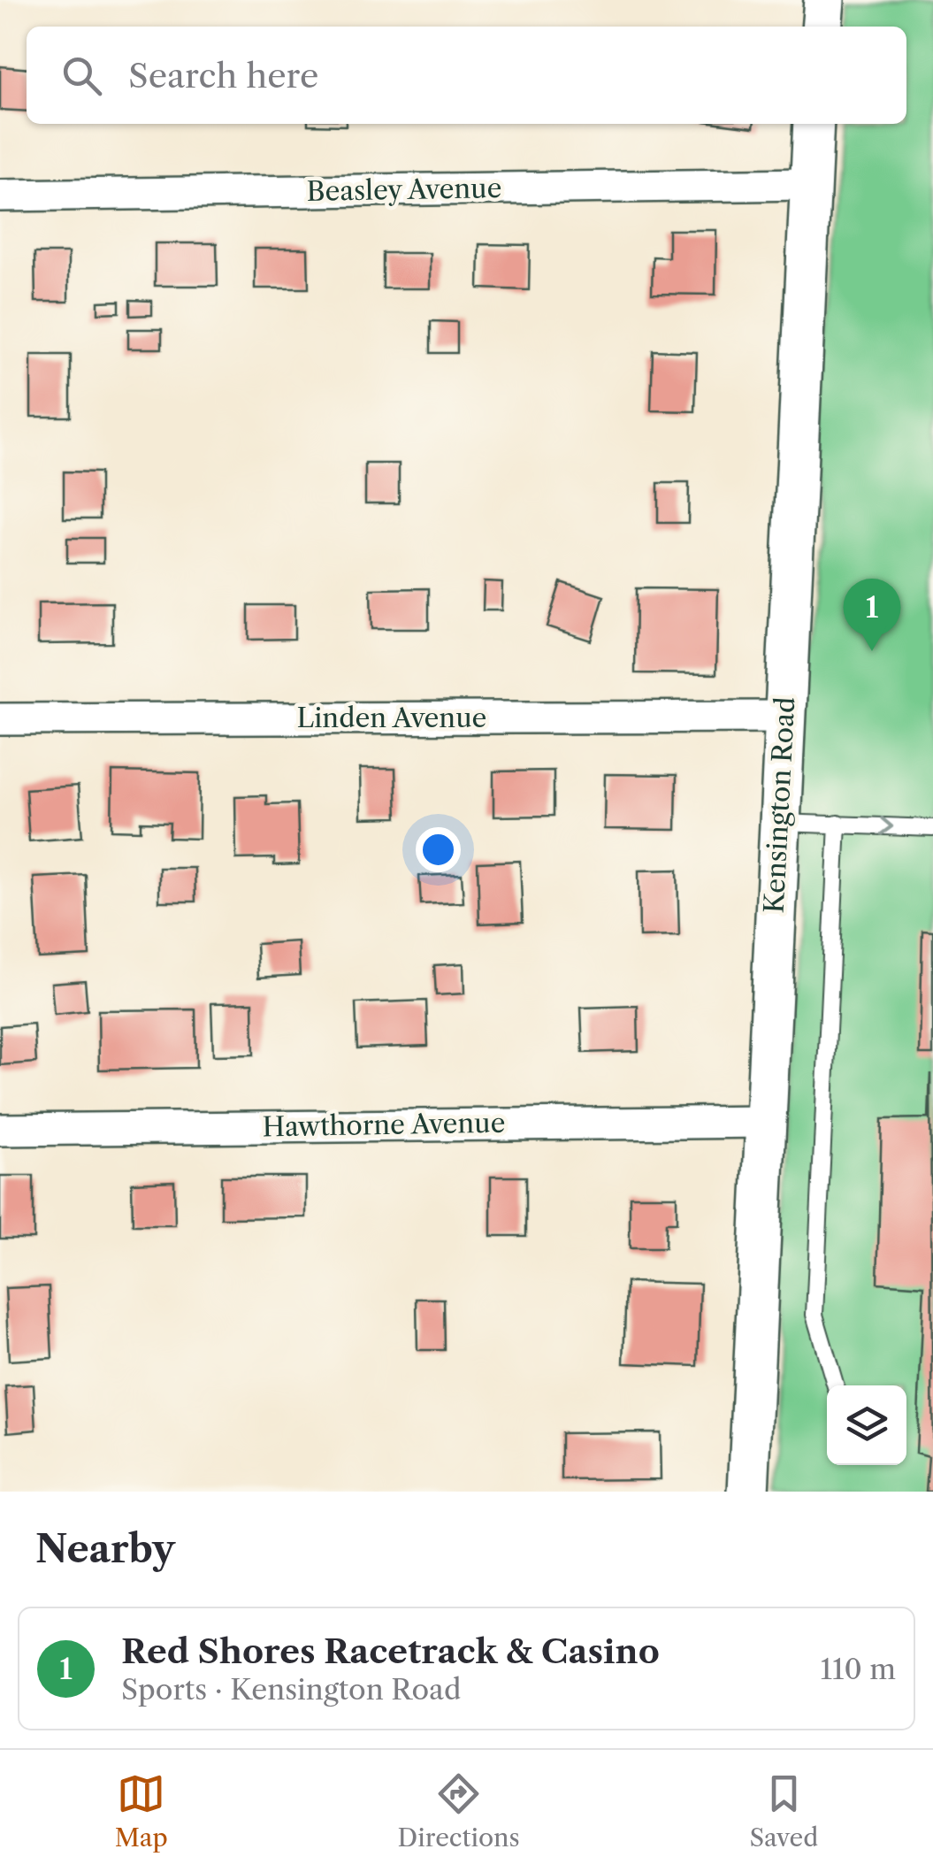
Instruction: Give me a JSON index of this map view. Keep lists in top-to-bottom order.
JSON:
{
  "streets": {
    "street": [
      "Beasley Avenue",
      "Linden Avenue",
      "Kensington Road",
      "Hawthorne Avenue"
    ]
  },
  "crossings": [
    ["Beasley Avenue", "Kensington Road"],
    ["Linden Avenue", "Kensington Road"],
    ["Kensington Road", "Hawthorne Avenue"]
  ],
  "page": {
    "search": "Search here",
    "pins": "1",
    "heading": "Nearby",
    "list": [
      {
        "mark": "1",
        "name": "Red Shores Racetrack & Casino",
        "note": "Sports · Kensington Road",
        "value": "110 m"
      }
    ],
    "nav": ["Map", "Directions", "Saved"]
  }
}
